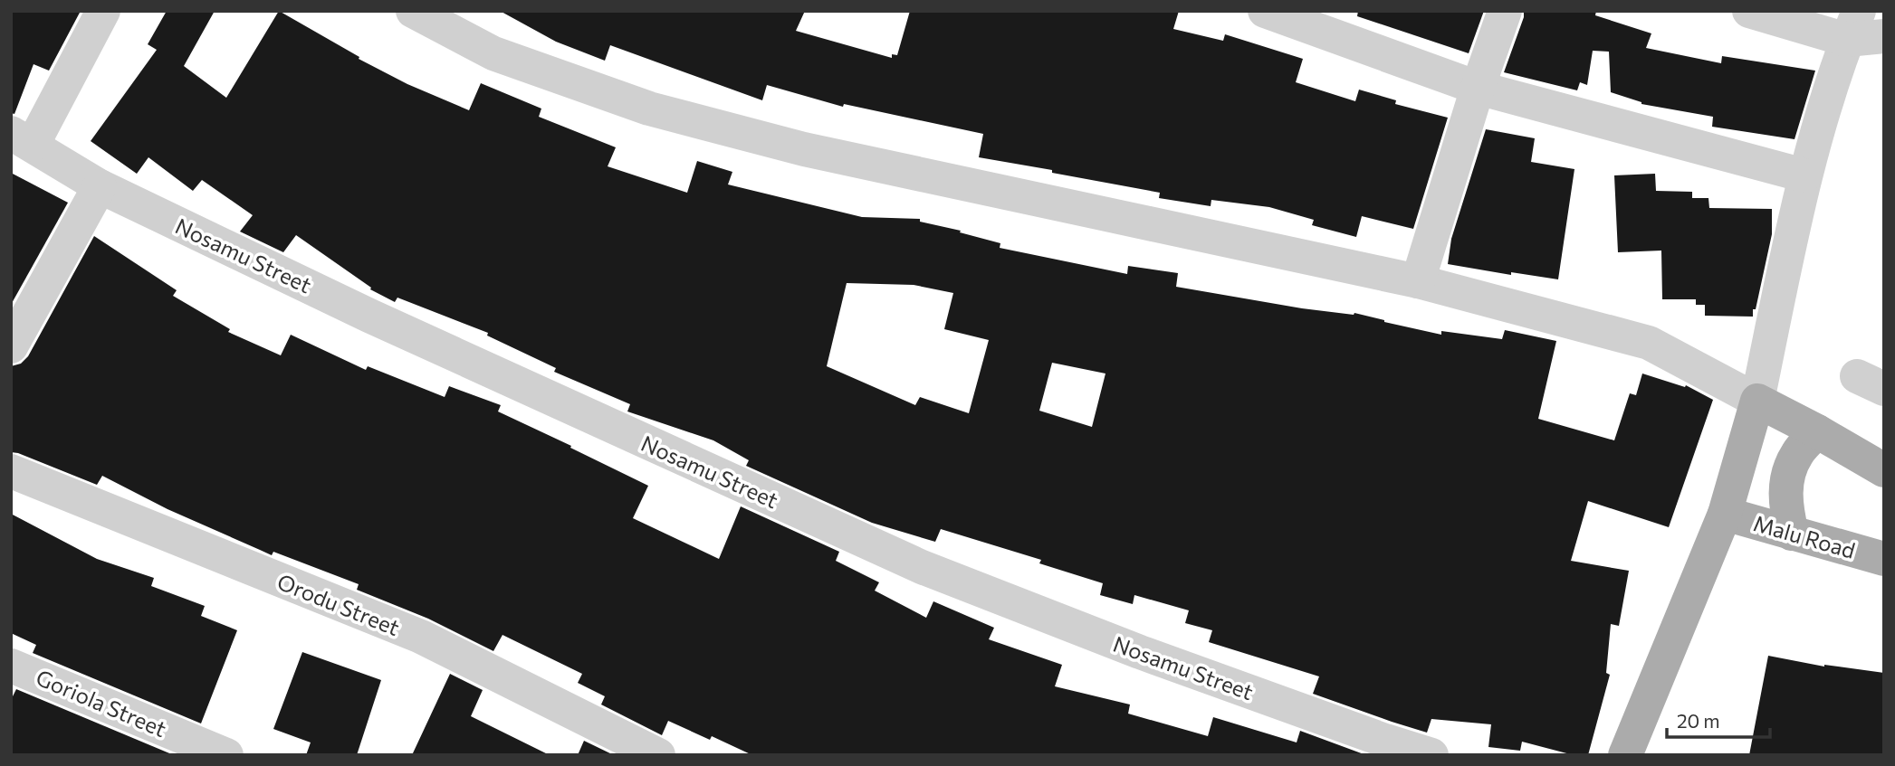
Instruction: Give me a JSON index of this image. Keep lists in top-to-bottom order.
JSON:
{
  "streets": {
    "main road": ["Malu Road"],
    "street": ["Nosamu Street", "Orodu Street", "Goriola Street"]
  },
  "scale_bar": "20 m"
}
